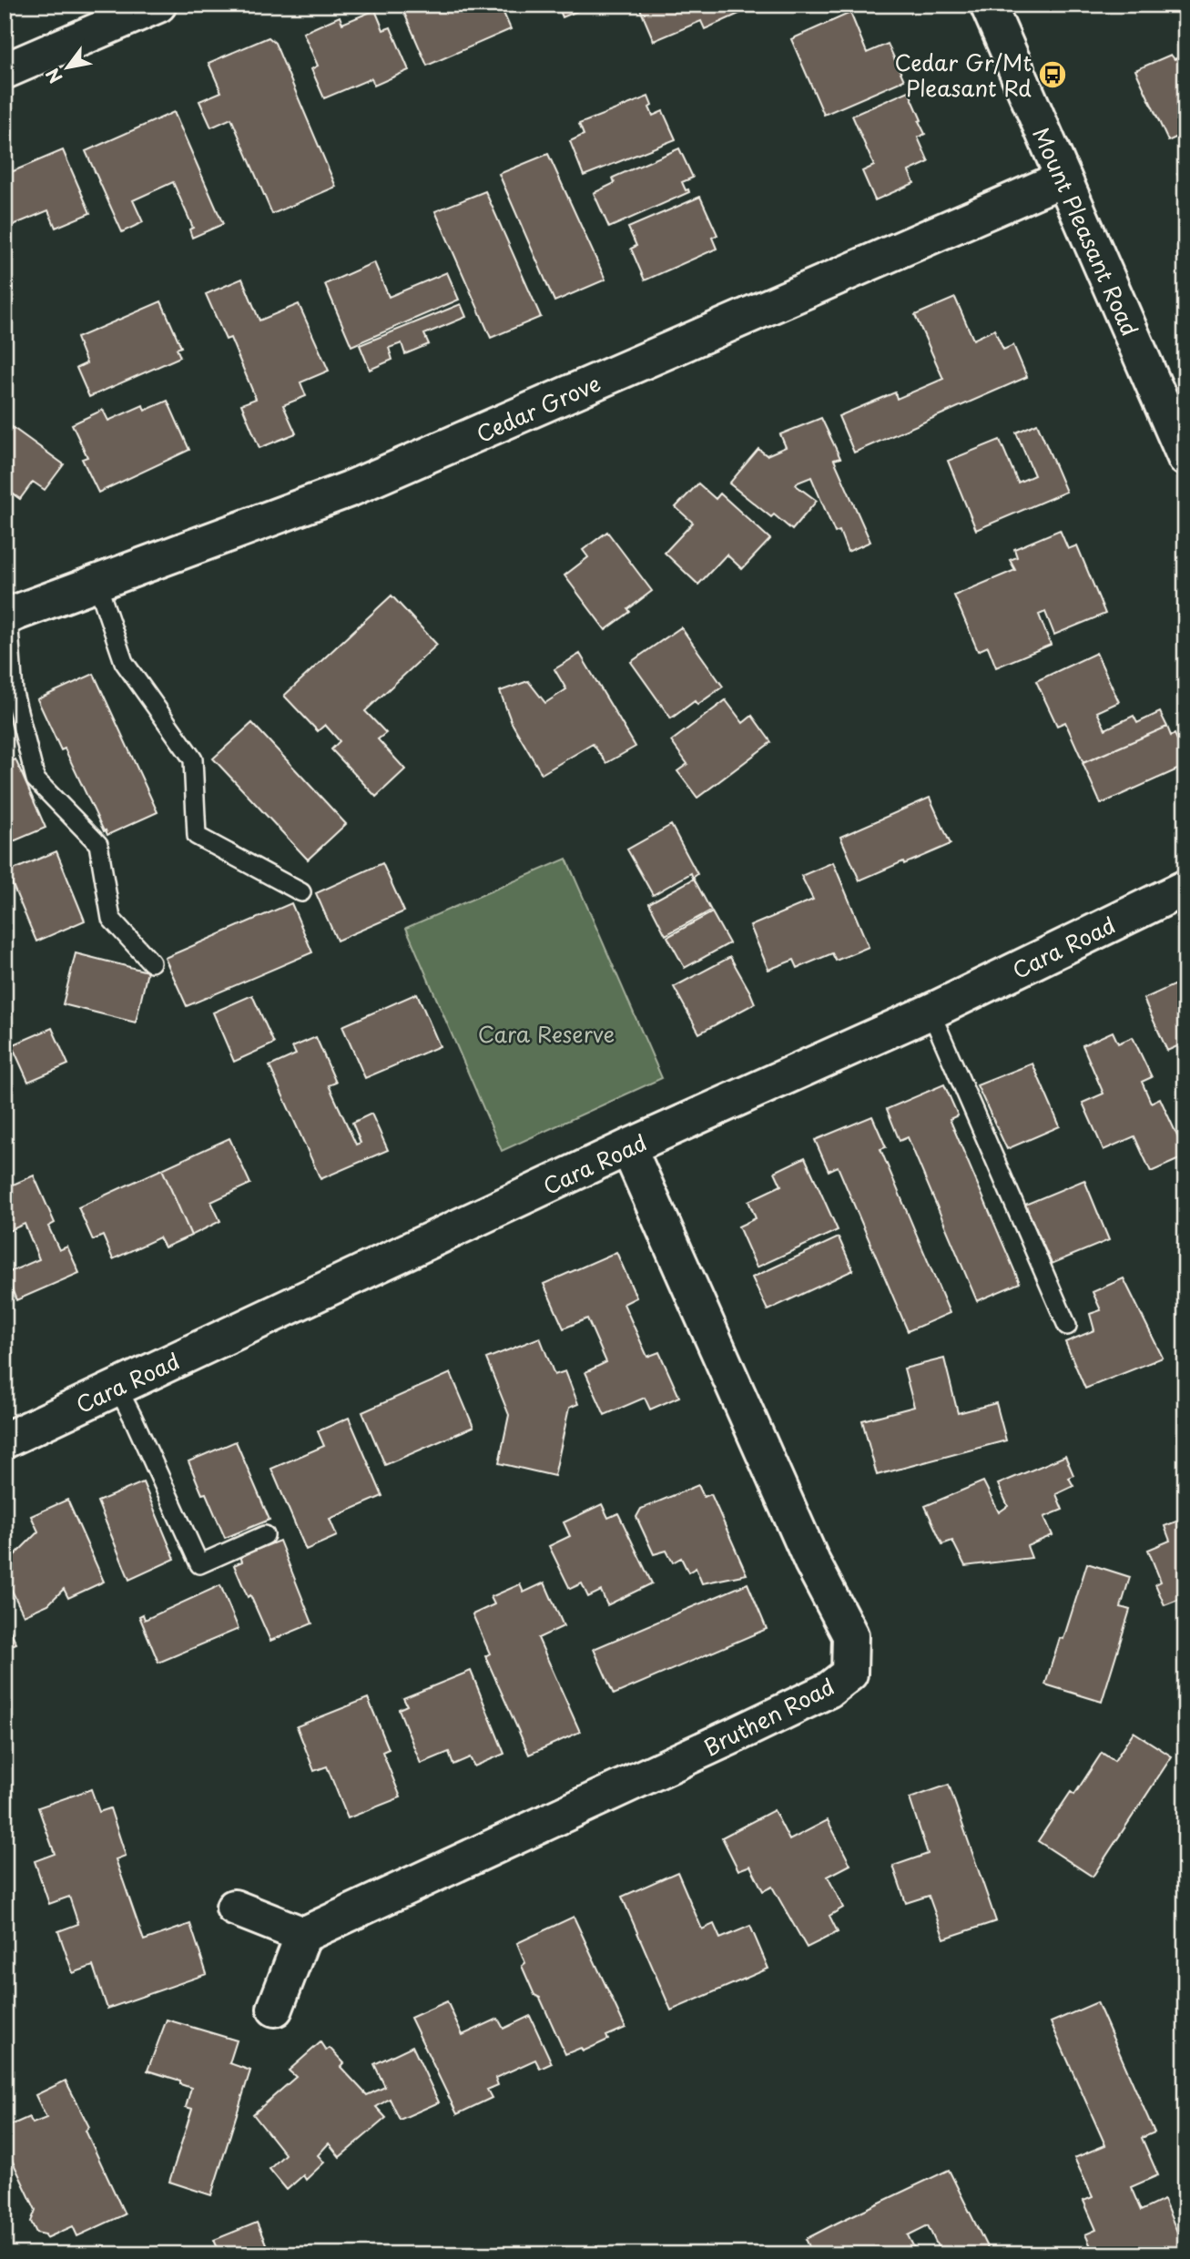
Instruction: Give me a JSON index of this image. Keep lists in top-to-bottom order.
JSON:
{
  "streets": {
    "street": [
      "Mount Pleasant Road",
      "Cedar Grove",
      "Cara Road",
      "Bruthen Road"
    ]
  },
  "crossings": [
    ["Mount Pleasant Road", "Cedar Grove"],
    ["Cara Road", "Bruthen Road"]
  ],
  "parks": ["Cara Reserve"],
  "places": {
    "bus stop": ["Cedar Gr/Mt Pleasant Rd"]
  },
  "north": "bottom left"
}
